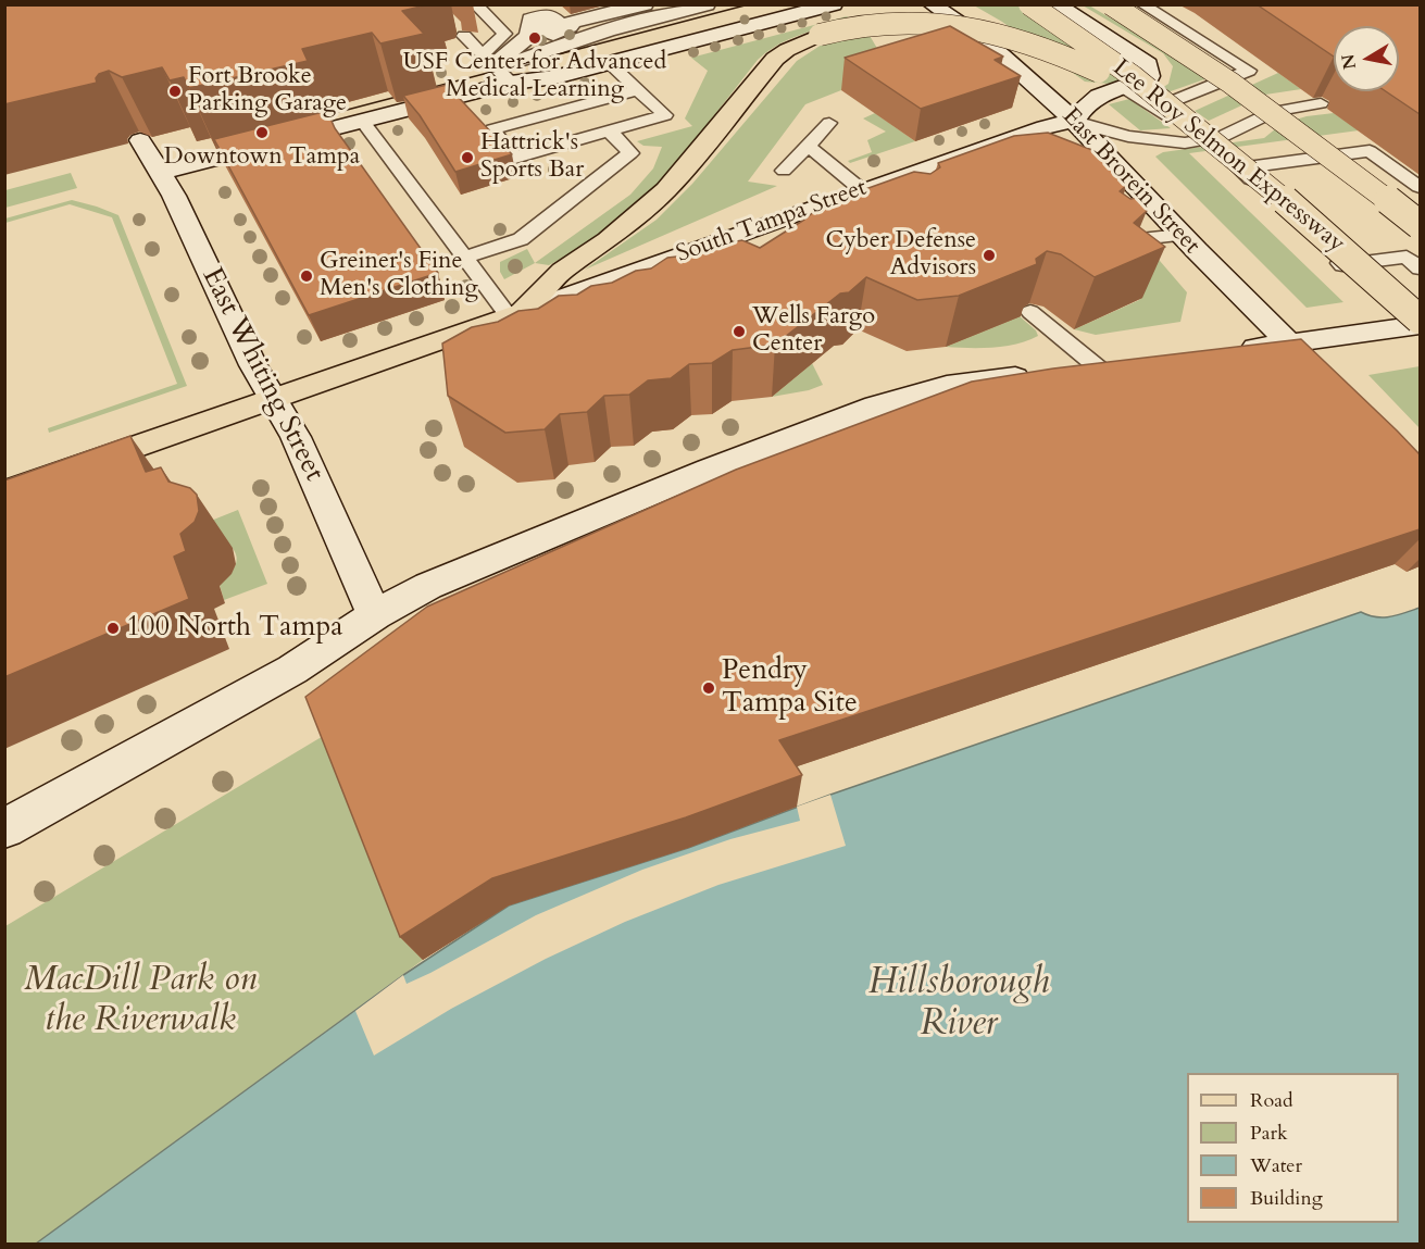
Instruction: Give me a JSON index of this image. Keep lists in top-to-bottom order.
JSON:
{
  "streets": {
    "main road": ["Lee Roy Selmon Expressway", "South Tampa Street"],
    "street": ["East Brorein Street", "East Whiting Street"]
  },
  "crossings": [
    ["East Brorein Street", "South Tampa Street"],
    ["South Tampa Street", "East Whiting Street"]
  ],
  "water": ["Hillsborough River"],
  "parks": ["MacDill Park on the Riverwalk"],
  "places": [
    "USF Center for Advanced Medical Learning",
    "Fort Brooke Parking Garage",
    "Downtown Tampa",
    "Hattrick's Sports Bar",
    "Cyber Defense Advisors",
    "Greiner's Fine Men's Clothing",
    "Wells Fargo Center",
    "100 North Tampa",
    "Pendry Tampa Site"
  ],
  "legend": [
    "Road",
    "Park",
    "Water",
    "Building"
  ],
  "north": "left"
}
